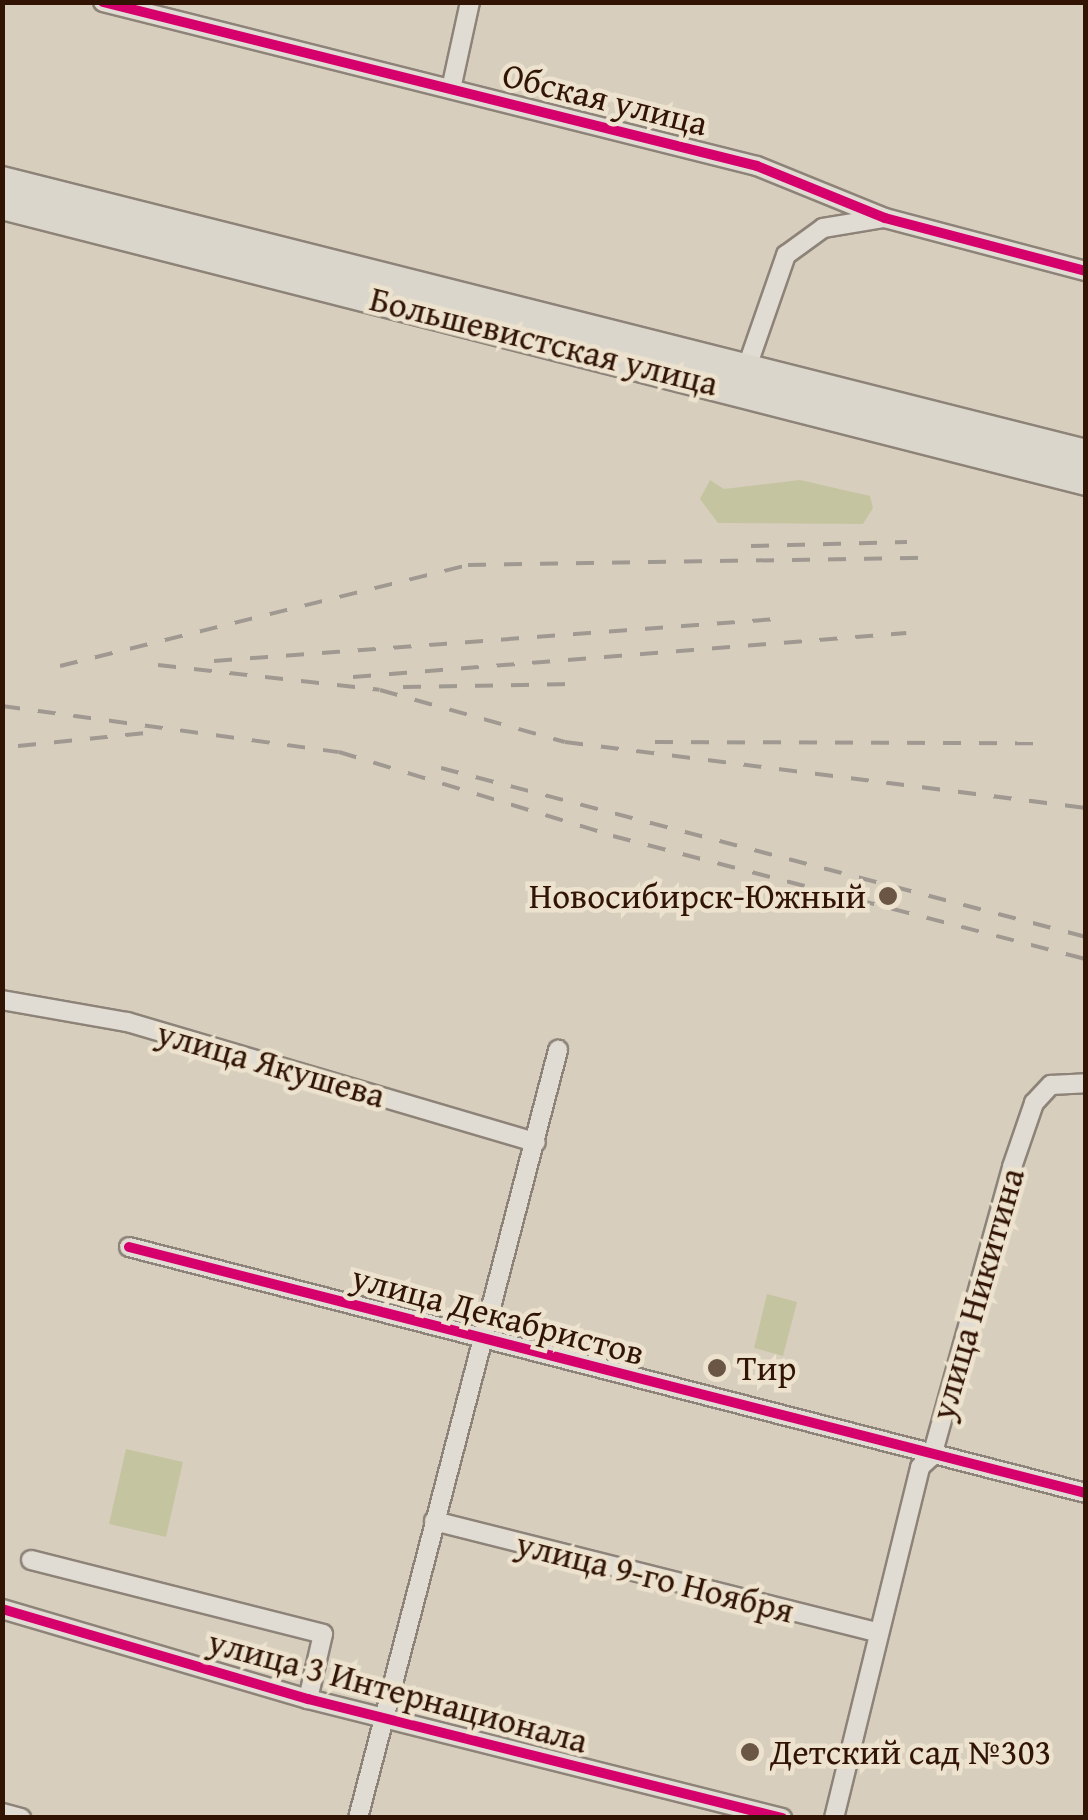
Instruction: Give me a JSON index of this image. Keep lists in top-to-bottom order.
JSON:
{
  "streets": {
    "highway": ["Большевистская улица"],
    "street": [
      "Обская улица",
      "улица Якушева",
      "улица Никитина",
      "улица Декабристов",
      "улица 9-го Ноября",
      "улица 3 Интернационала"
    ]
  },
  "crossings": [
    ["улица Никитина", "улица Декабристов"],
    ["улица Никитина", "улица 9-го Ноября"]
  ],
  "places": ["Новосибирск-Южный", "Тир", "Детский сад №303"]
}
